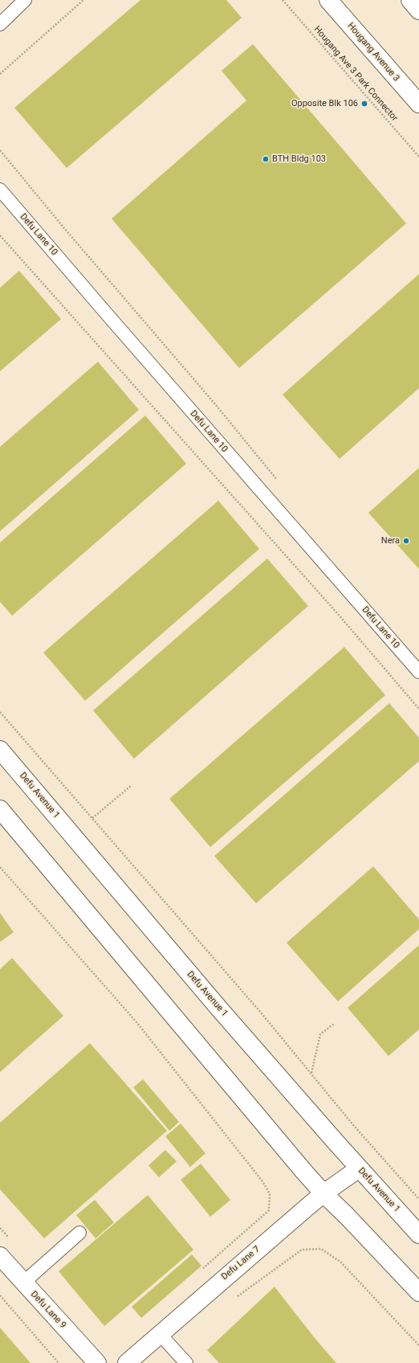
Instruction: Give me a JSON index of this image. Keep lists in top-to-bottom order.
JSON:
{
  "streets": {
    "main road": [
      "Hougang Avenue 3",
      "Defu Avenue 1",
      "Defu Lane 7",
      "Defu Lane 9"
    ],
    "lane": ["Defu Lane 10"],
    "path": ["Hougang Ave 3 Park Connector"]
  },
  "crossings": [
    ["Defu Avenue 1", "Defu Lane 7"]
  ],
  "places": ["Opposite Blk 106", "BTH Bldg 103", "Nera"]
}
